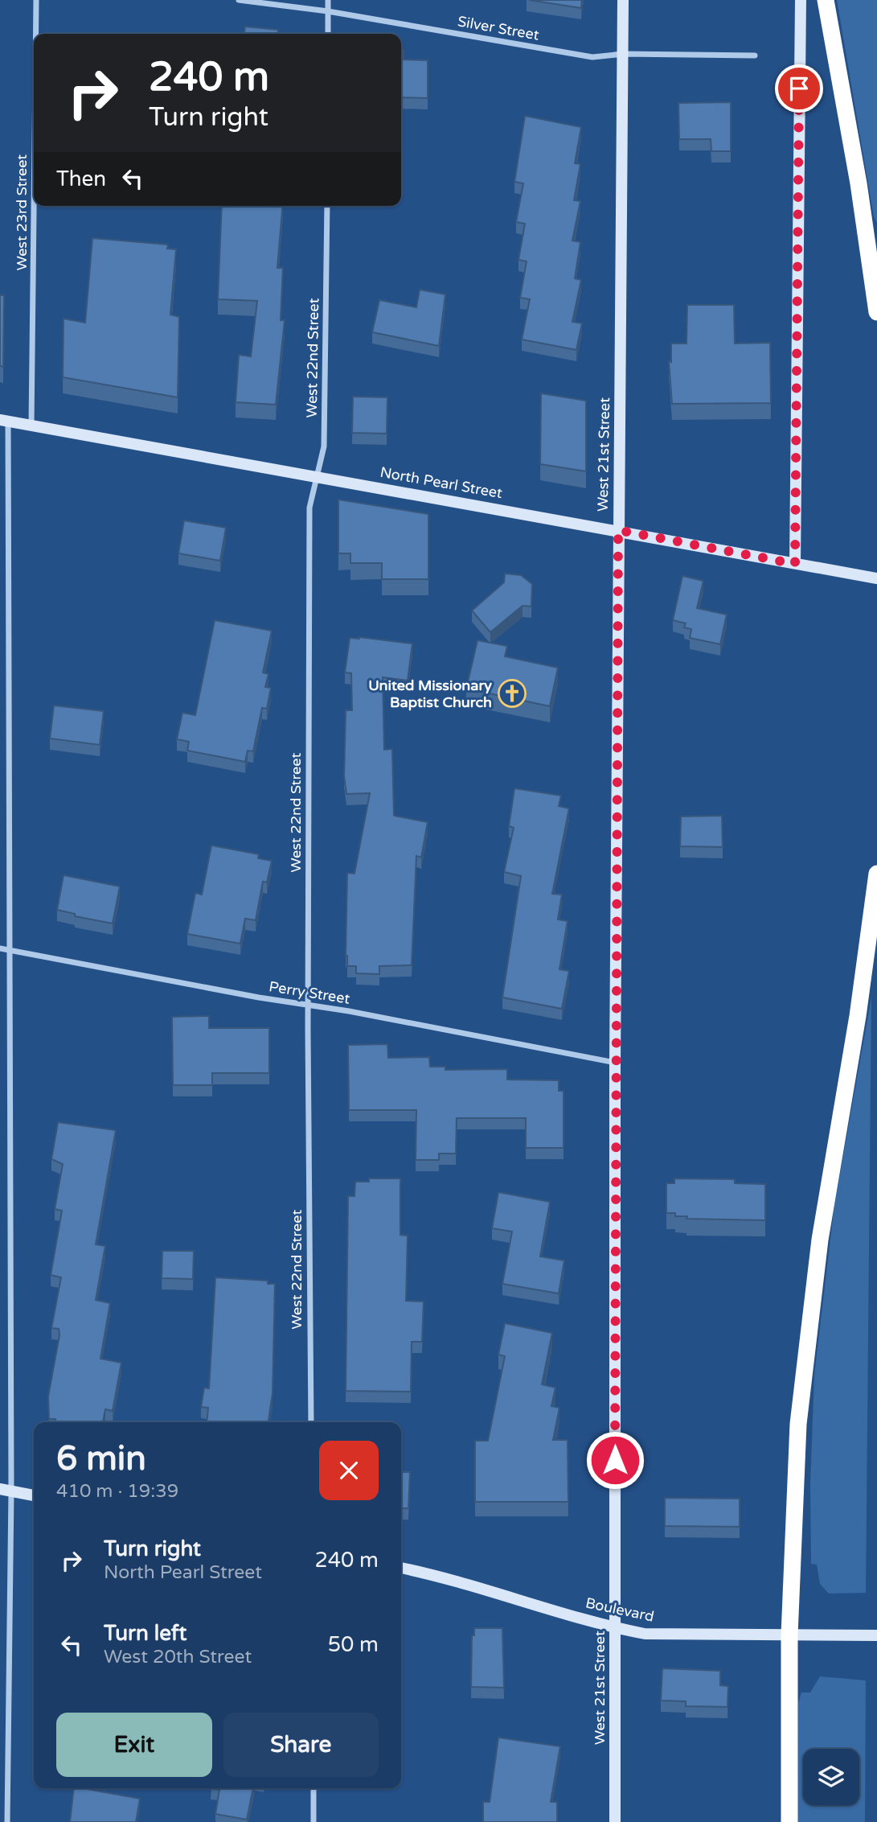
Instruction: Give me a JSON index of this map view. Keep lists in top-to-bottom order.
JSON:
{
  "streets": {
    "street": [
      "Silver Street",
      "West 23rd Street",
      "West 22nd Street",
      "West 21st Street",
      "North Pearl Street",
      "Perry Street",
      "Boulevard"
    ]
  },
  "crossings": [
    ["Silver Street", "West 21st Street"],
    ["West 23rd Street", "North Pearl Street"],
    ["West 22nd Street", "North Pearl Street"],
    ["West 22nd Street", "Perry Street"],
    ["West 21st Street", "North Pearl Street"],
    ["West 21st Street", "Perry Street"],
    ["West 21st Street", "Boulevard"]
  ],
  "places": {
    "church": ["United Missionary Baptist Church"]
  },
  "page": {
    "turn": ["240 m", "Turn right"],
    "then": "Then",
    "heading": ["6 min", "410 m · 19:39"],
    "list": [
      {
        "name": "Turn right",
        "note": "North Pearl Street",
        "value": "240 m"
      },
      {
        "name": "Turn left",
        "note": "West 20th Street",
        "value": "50 m"
      }
    ],
    "buttons": ["Exit", "Share"]
  }
}
